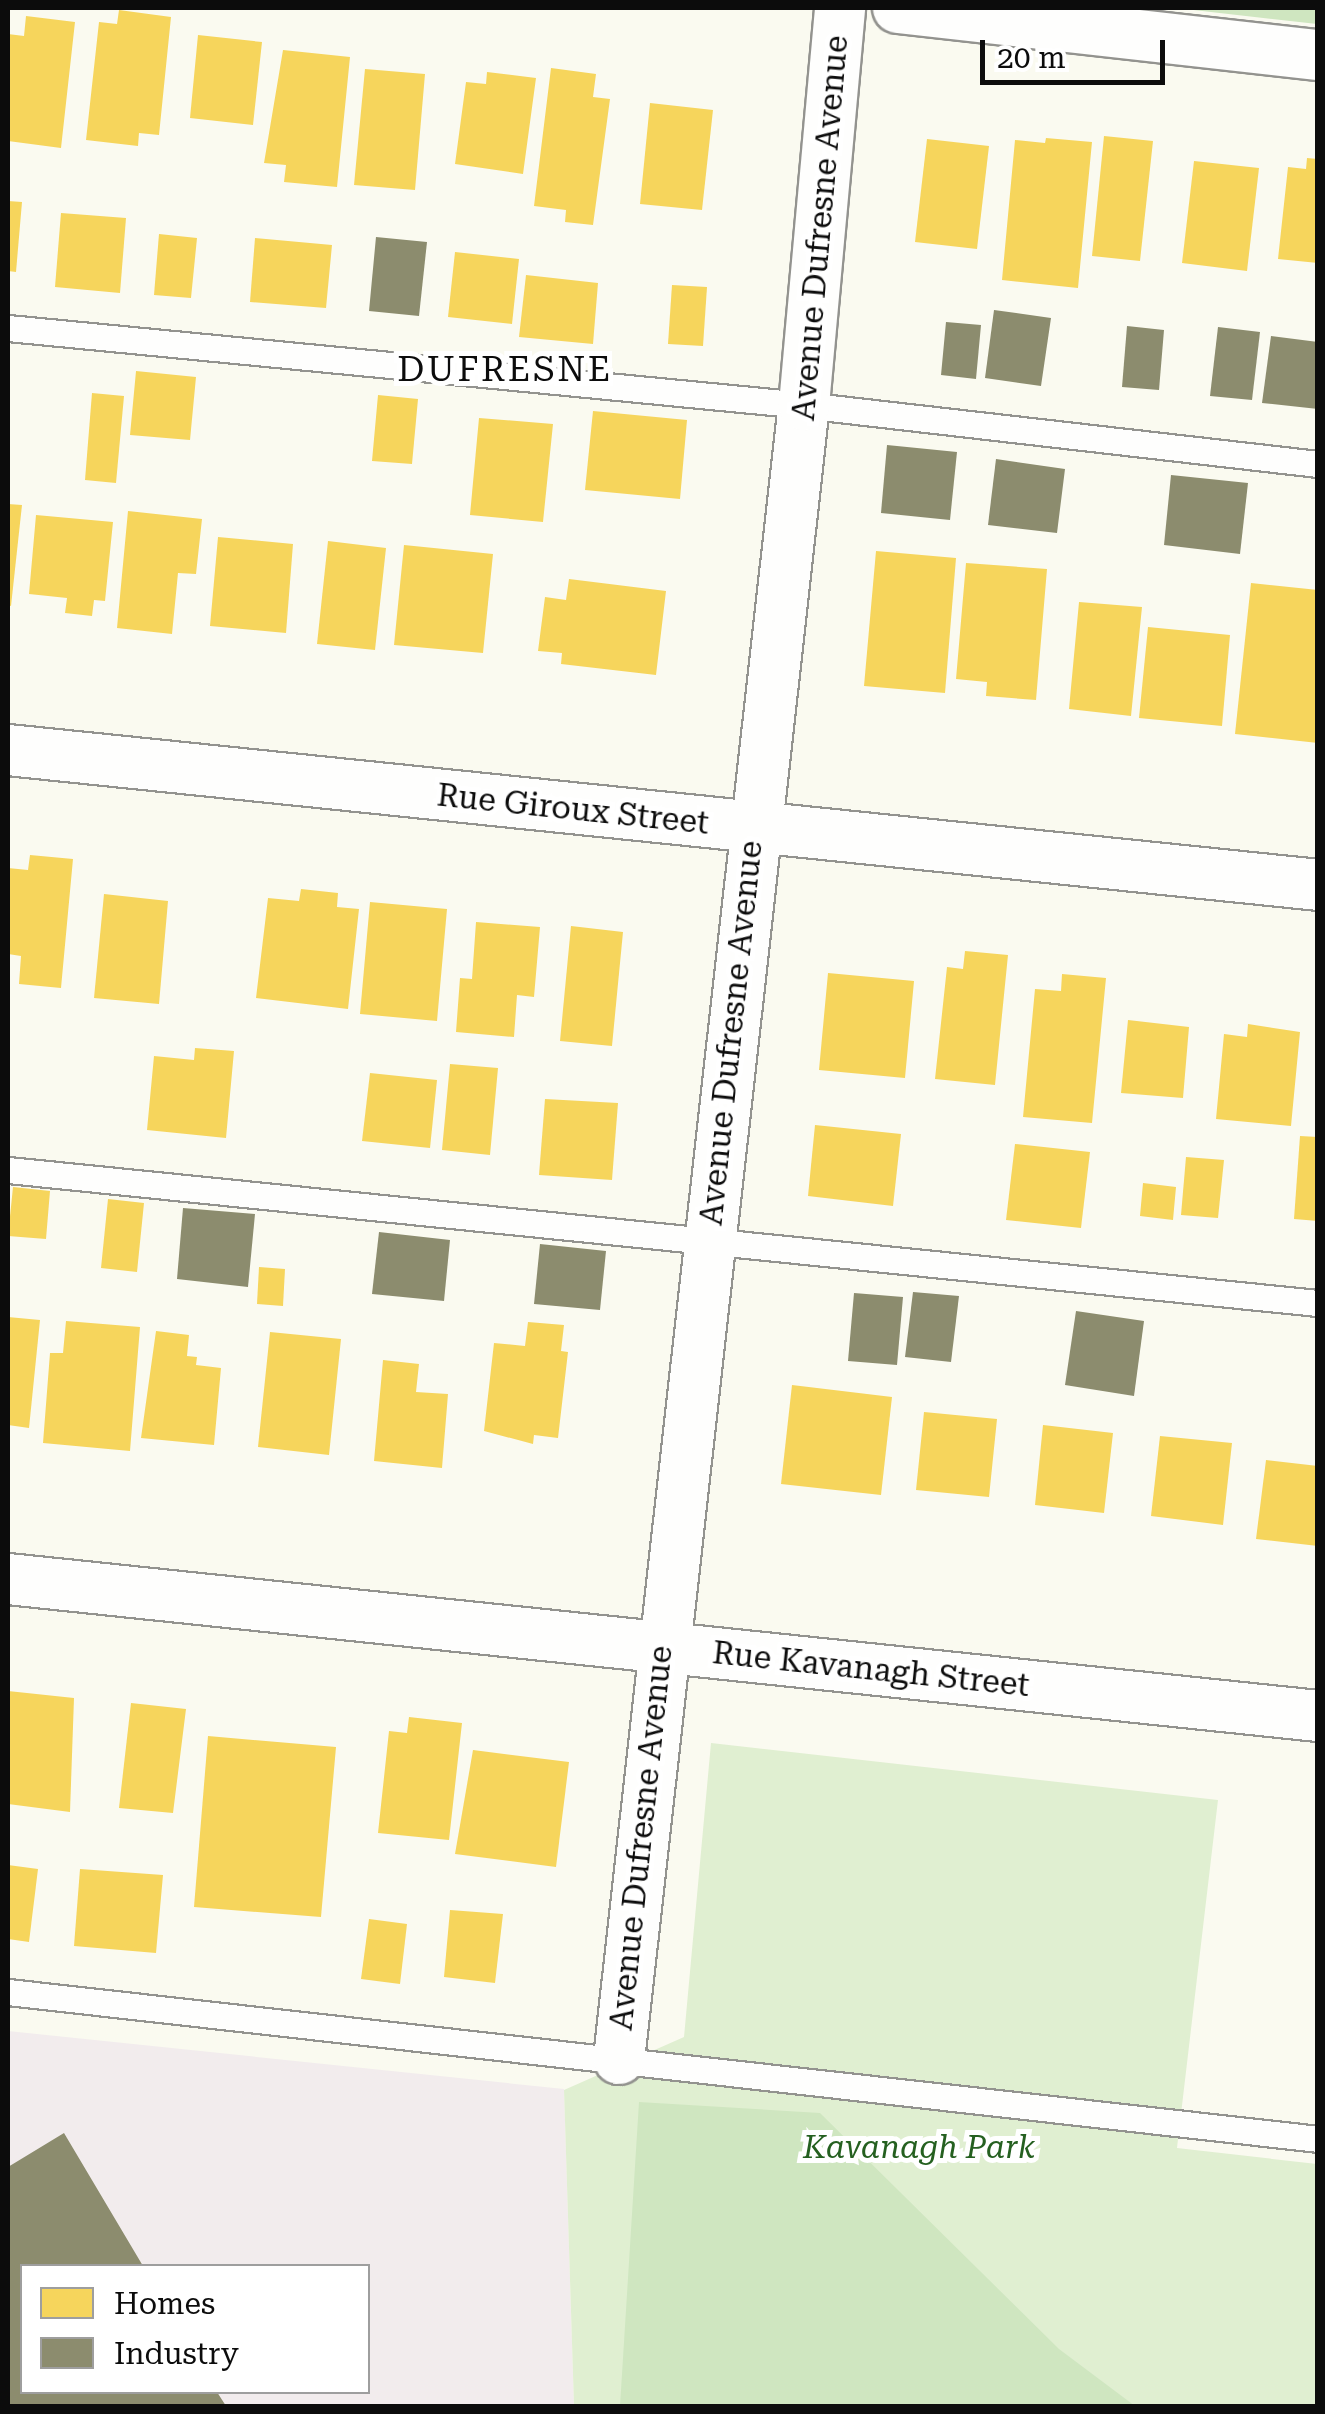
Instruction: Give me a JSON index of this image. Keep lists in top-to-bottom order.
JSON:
{
  "streets": {
    "street": ["Avenue Dufresne Avenue", "Rue Giroux Street", "Rue Kavanagh Street"]
  },
  "crossings": [
    ["Avenue Dufresne Avenue", "Rue Giroux Street"],
    ["Avenue Dufresne Avenue", "Rue Kavanagh Street"]
  ],
  "districts": ["DUFRESNE"],
  "parks": ["Kavanagh Park"],
  "legend": ["Homes", "Industry"],
  "scale_bar": "20 m"
}
